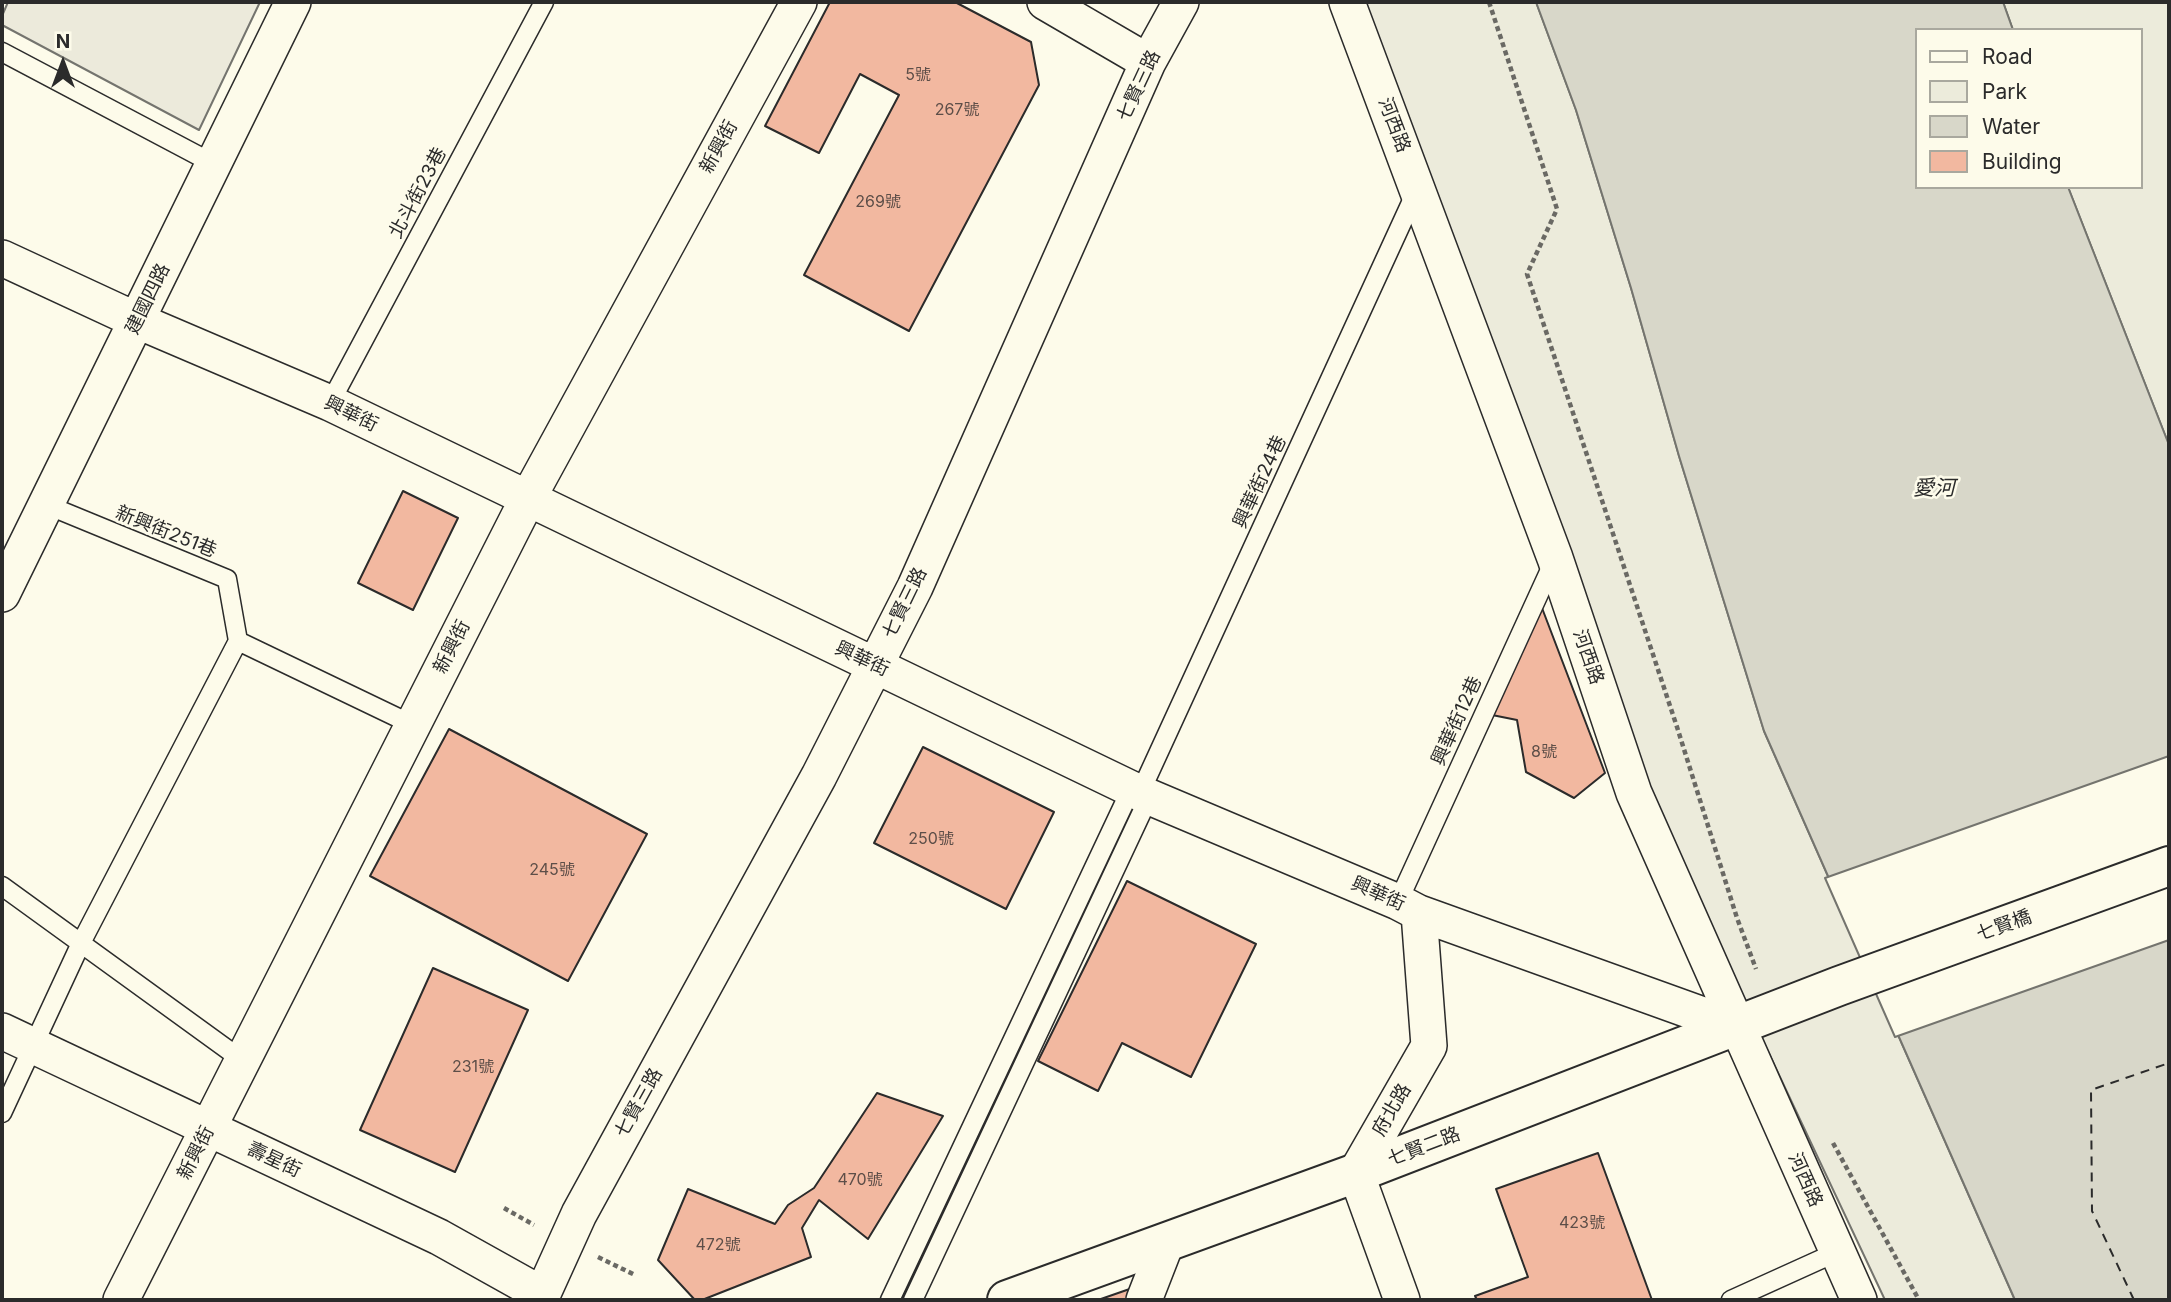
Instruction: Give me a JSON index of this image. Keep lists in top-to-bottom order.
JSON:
{
  "streets": {
    "street": [
      "七賢三路",
      "河西路",
      "新興街",
      "建國四路",
      "興華街",
      "七賢橋",
      "府北路",
      "七賢二路",
      "壽星街"
    ],
    "lane": [
      "北斗街23巷",
      "興華街24巷",
      "新興街251巷",
      "興華街12巷"
    ]
  },
  "crossings": [
    ["七賢三路", "興華街"],
    ["七賢三路", "壽星街"],
    ["河西路", "興華街"],
    ["河西路", "興華街24巷"],
    ["河西路", "興華街12巷"],
    ["河西路", "七賢二路"],
    ["新興街", "興華街"],
    ["新興街", "壽星街"],
    ["北斗街23巷", "興華街"],
    ["建國四路", "興華街"],
    ["建國四路", "新興街251巷"],
    ["興華街", "興華街24巷"],
    ["興華街", "興華街12巷"],
    ["興華街", "府北路"],
    ["興華街", "七賢二路"],
    ["興華街12巷", "府北路"],
    ["七賢橋", "七賢二路"],
    ["府北路", "七賢二路"]
  ],
  "water": ["愛河"],
  "house_numbers": [
    "5號",
    "267號",
    "269號",
    "8號",
    "250號",
    "245號",
    "231號",
    "470號",
    "423號",
    "472號"
  ],
  "legend": [
    "Road",
    "Park",
    "Water",
    "Building"
  ],
  "north": "top"
}
